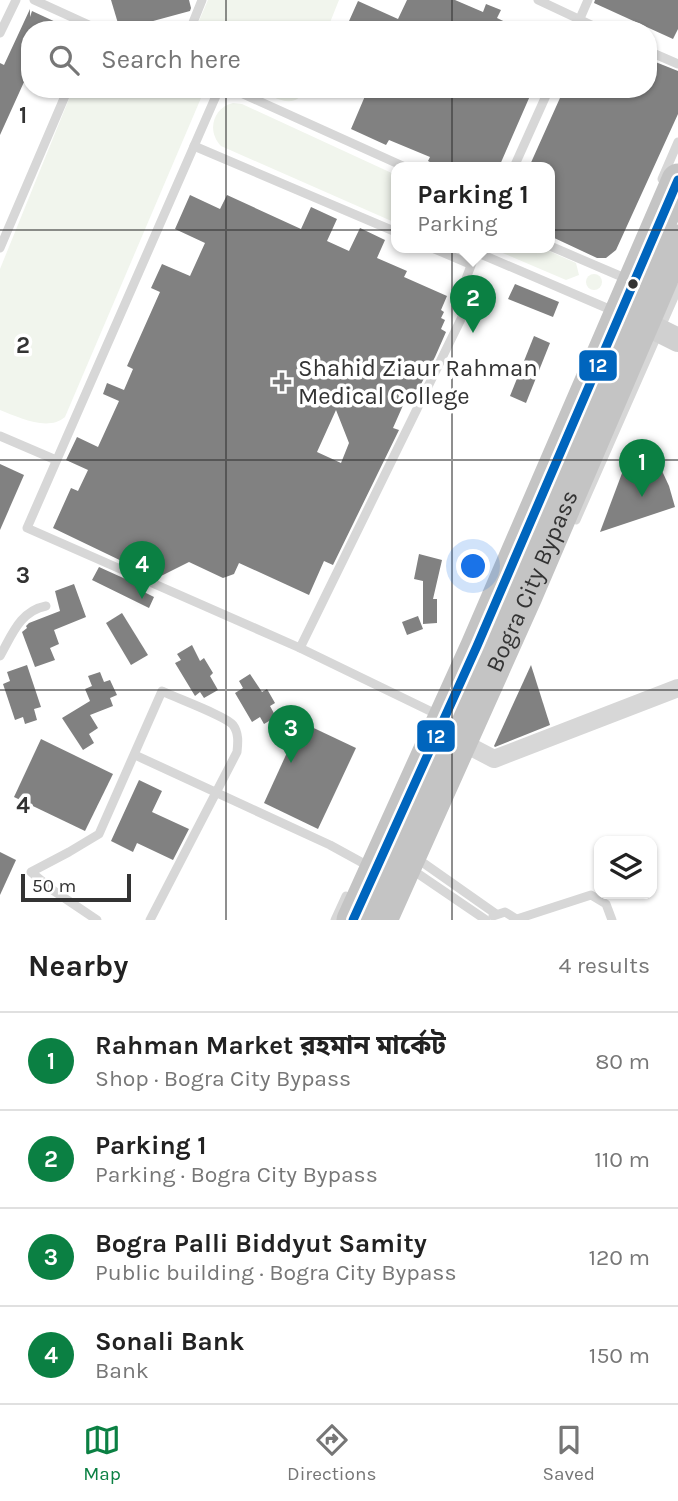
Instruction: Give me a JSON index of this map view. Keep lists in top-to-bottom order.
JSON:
{
  "streets": {
    "highway": ["Bogra City Bypass"]
  },
  "places": {
    "health": ["Shahid Ziaur Rahman Medical College"]
  },
  "lines": ["transit line 12"],
  "scale_bar": "50 m",
  "page": {
    "search": "Search here",
    "popup": ["Parking 1", "Parking"],
    "pins": [
      "2",
      "1",
      "4",
      "3"
    ],
    "scale": "50 m",
    "heading": ["Nearby", "4 results"],
    "list": [
      {
        "mark": "1",
        "name": "Rahman Market রহমান মার্কেট",
        "note": "Shop · Bogra City Bypass",
        "value": "80 m"
      },
      {
        "mark": "2",
        "name": "Parking 1",
        "note": "Parking · Bogra City Bypass",
        "value": "110 m"
      },
      {
        "mark": "3",
        "name": "Bogra Palli Biddyut Samity",
        "note": "Public building · Bogra City Bypass",
        "value": "120 m"
      },
      {
        "mark": "4",
        "name": "Sonali Bank",
        "note": "Bank",
        "value": "150 m"
      }
    ],
    "nav": ["Map", "Directions", "Saved"]
  },
  "grid": {
    "rows": [
      "1",
      "2",
      "3",
      "4"
    ]
  }
}
